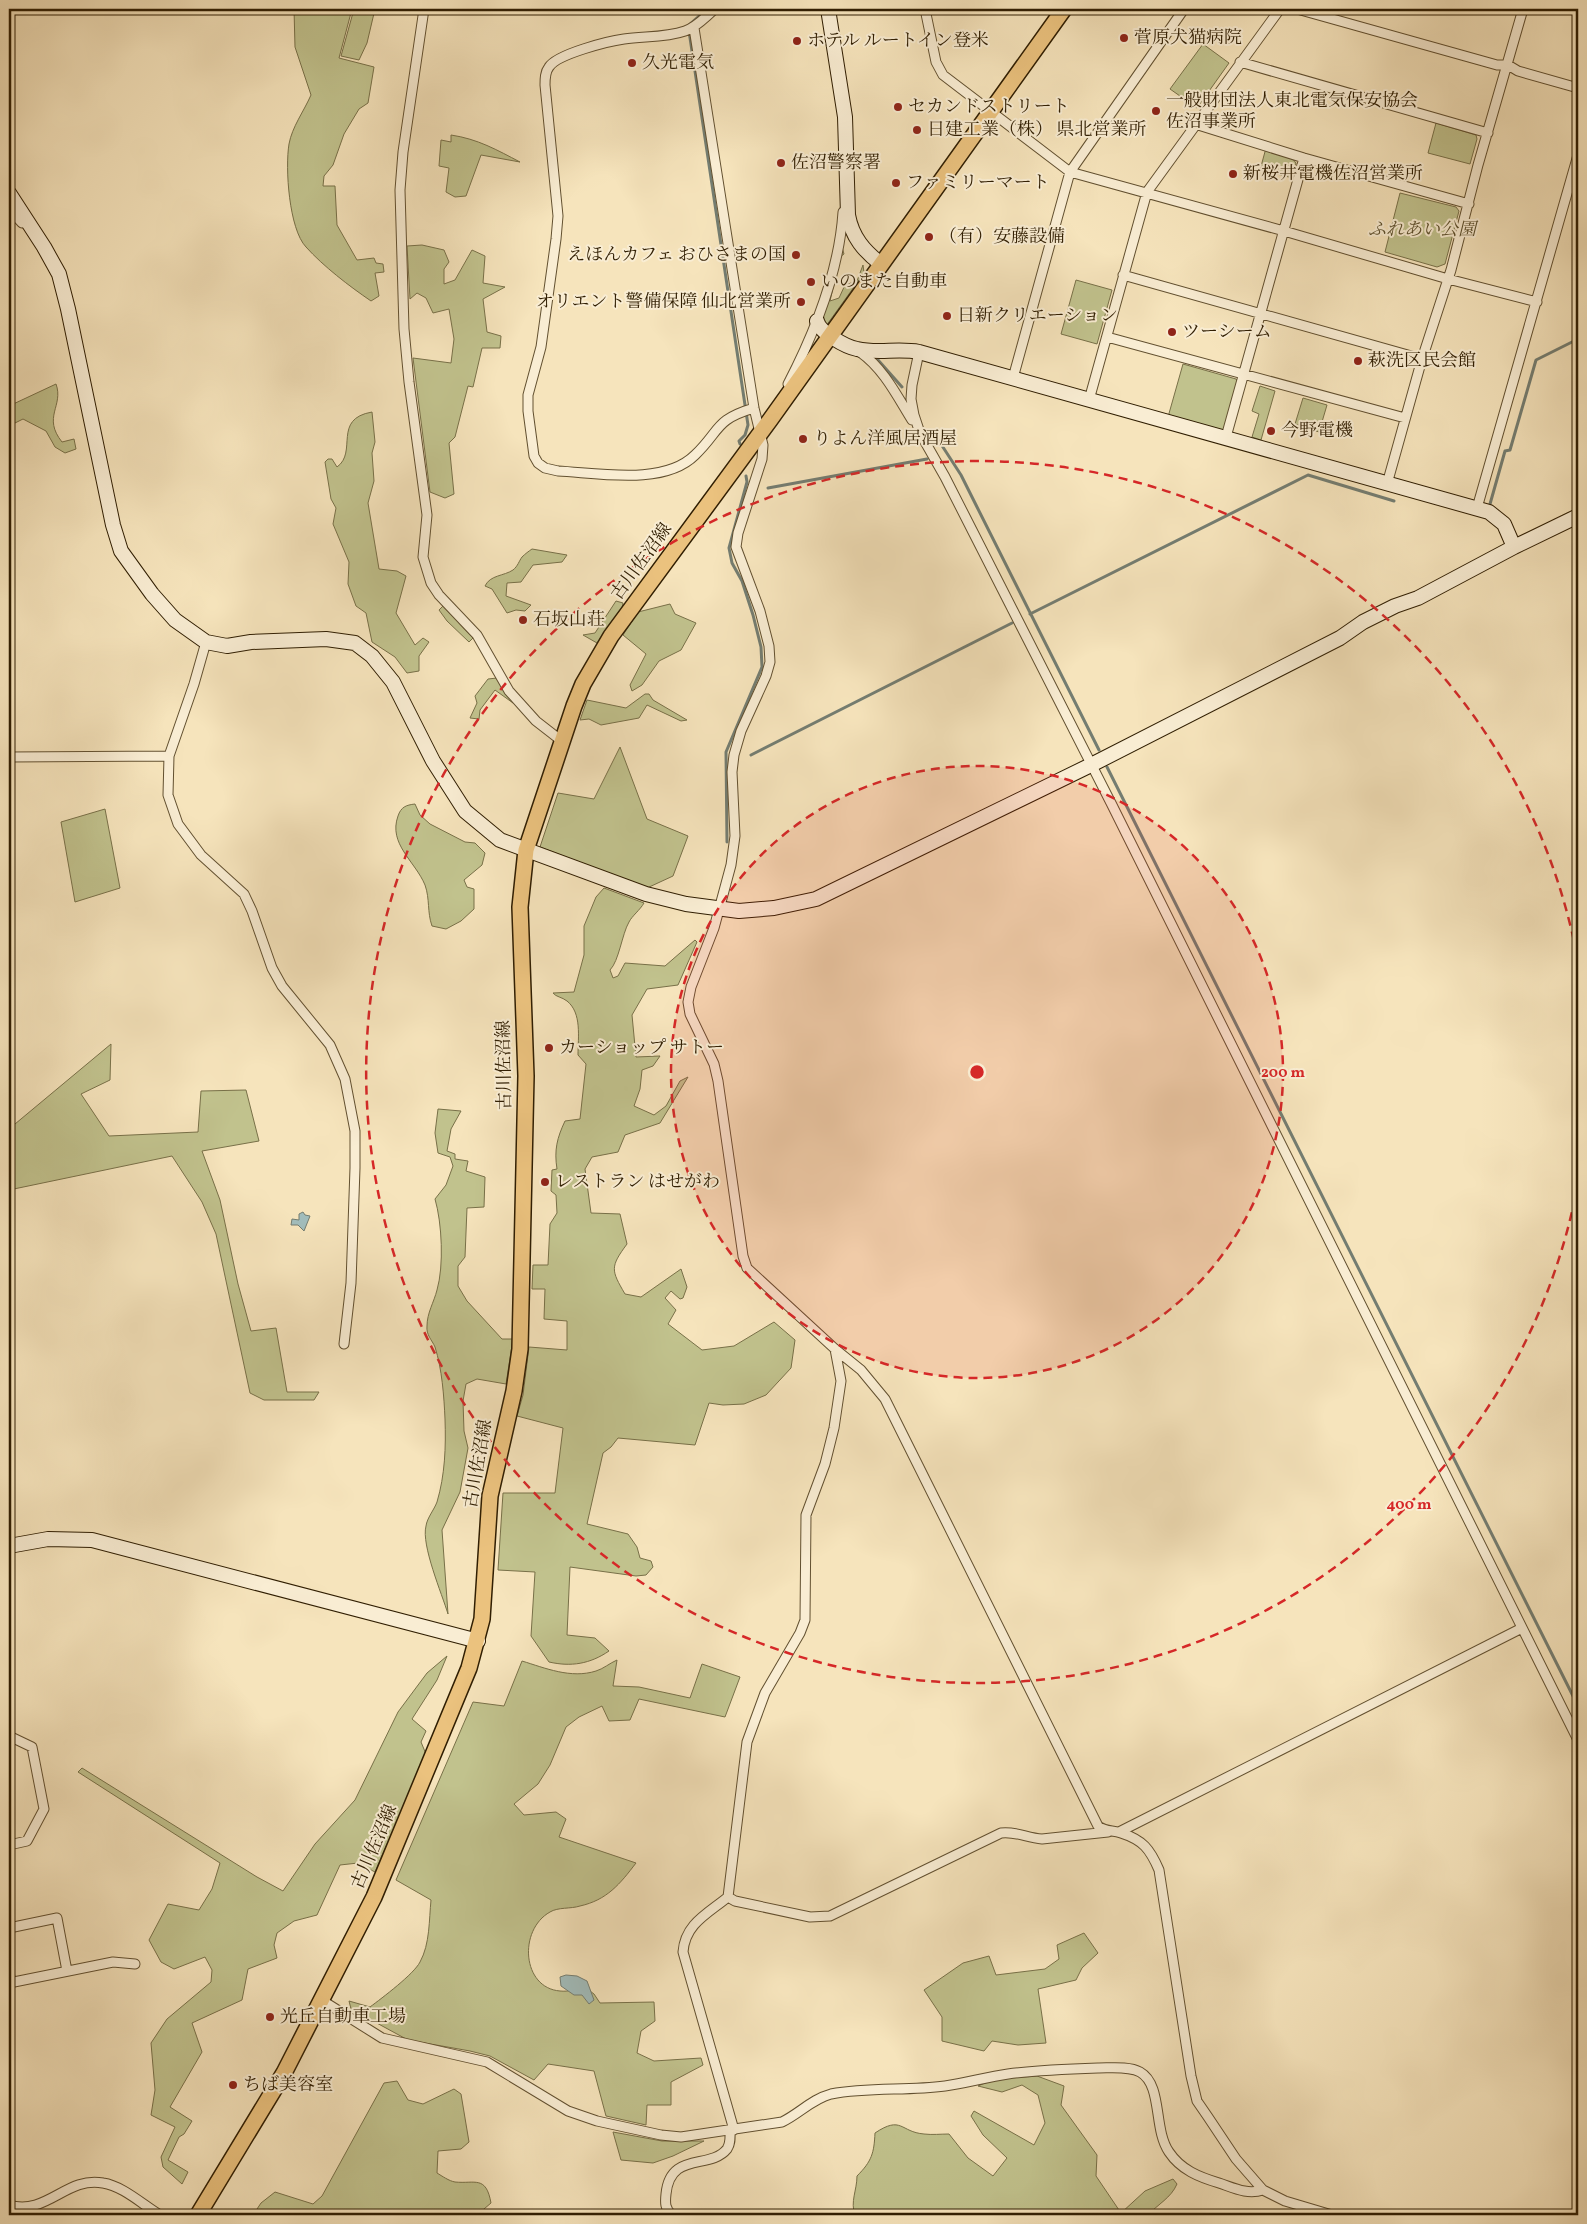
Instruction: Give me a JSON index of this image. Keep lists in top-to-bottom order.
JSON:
{
  "streets": {
    "main road": ["古川佐沼線"]
  },
  "parks": ["ふれあい公園"],
  "places": [
    "菅原犬猫病院",
    "ホテル ルートイン登米",
    "久光電気",
    "セカンドストリート",
    "一般財団法人東北電気保安協会 佐沼事業所",
    "日建工業（株） 県北営業所",
    "佐沼警察署",
    "新桜井電機佐沼営業所",
    "ファミリーマート",
    "（有）安藤設備",
    "えほんカフェ おひさまの国",
    "いのまた自動車",
    "オリエント警備保障 仙北営業所",
    "日新クリエーション",
    "ツーシーム",
    "萩洗区民会館",
    "今野電機",
    "りよん洋風居酒屋",
    "石坂山荘",
    "カーショップ サトー",
    "レストラン はせがわ",
    "光丘自動車工場",
    "ちば美容室"
  ],
  "rings": ["200 m", "400 m"]
}
